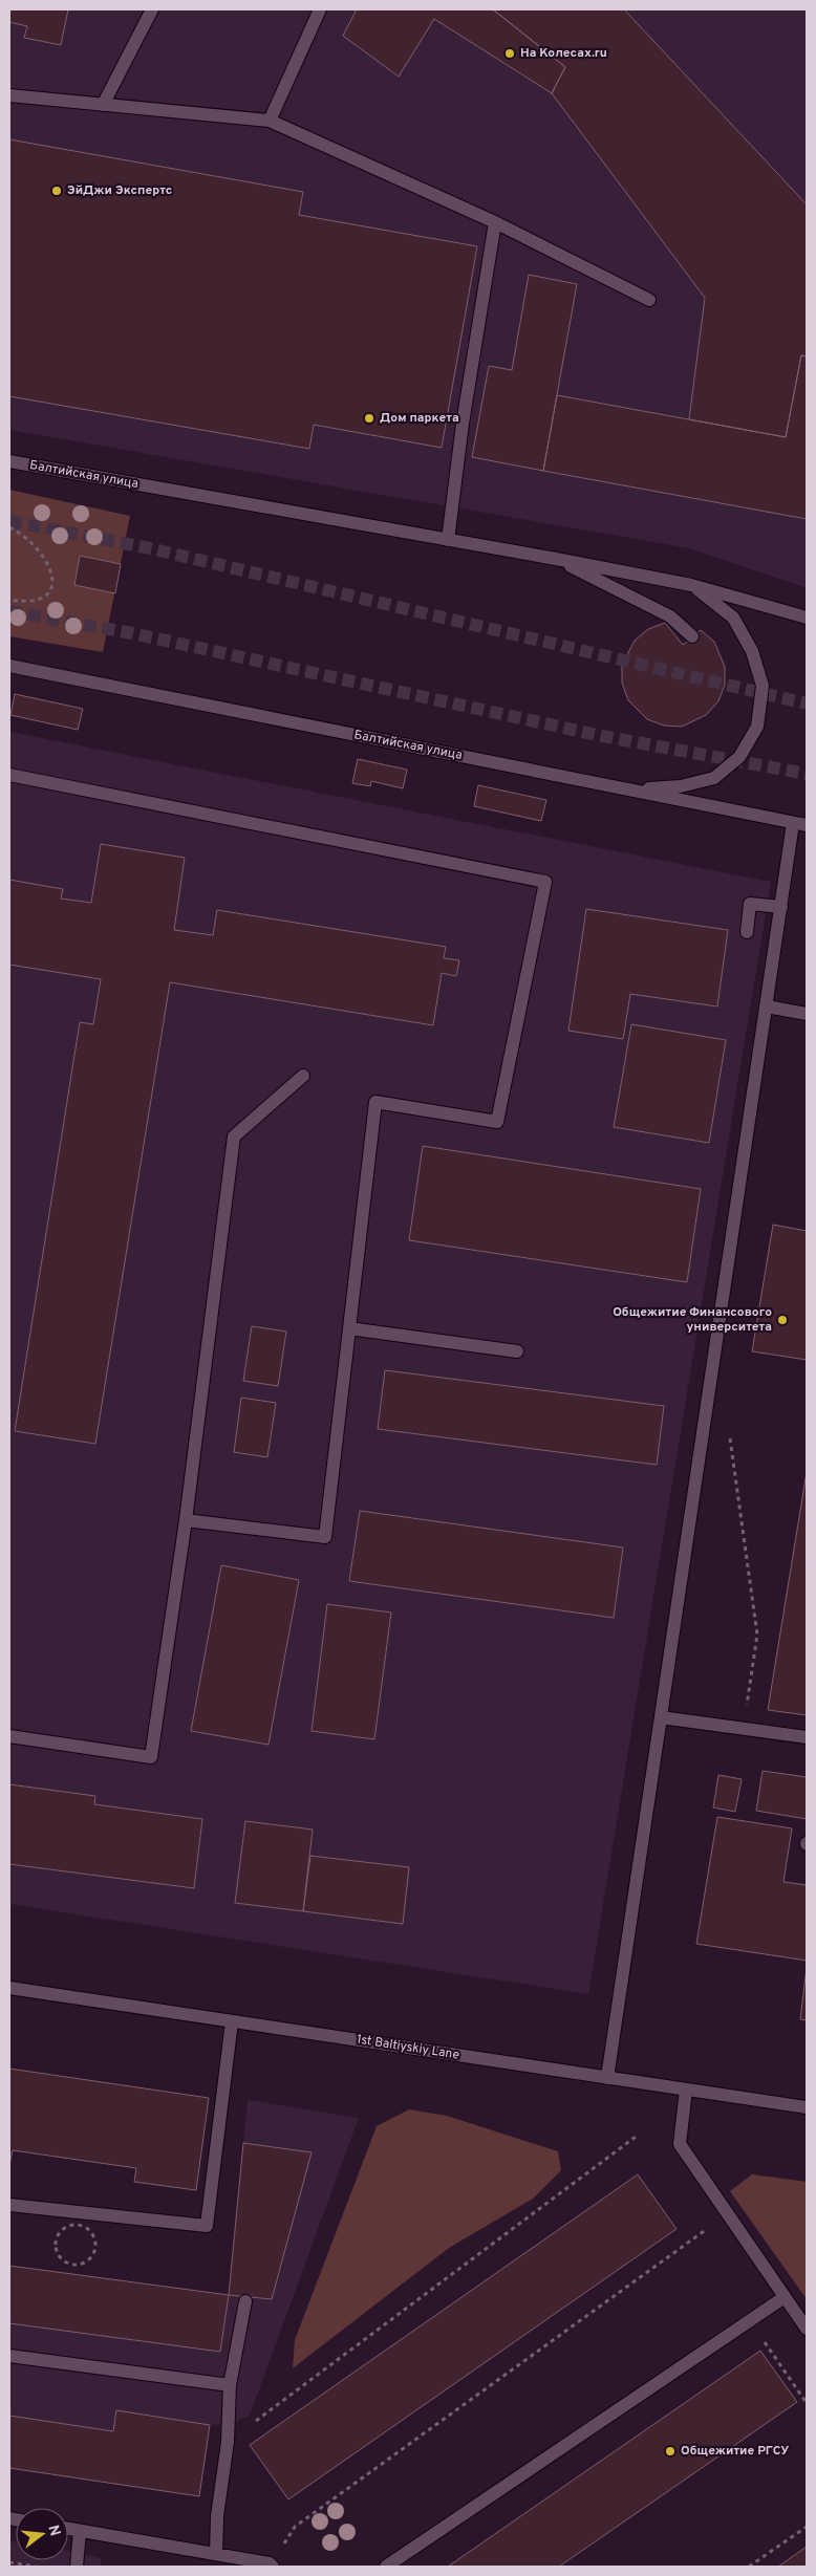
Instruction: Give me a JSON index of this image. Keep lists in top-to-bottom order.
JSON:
{
  "streets": {
    "street": ["Балтийская улица", "1st Baltiyskiy Lane"]
  },
  "places": [
    "На Колесах.ru",
    "ЭйДжи Экспертс",
    "Дом паркета",
    "Общежитие Финансового университета",
    "Общежитие РГСУ"
  ],
  "north": "right"
}
